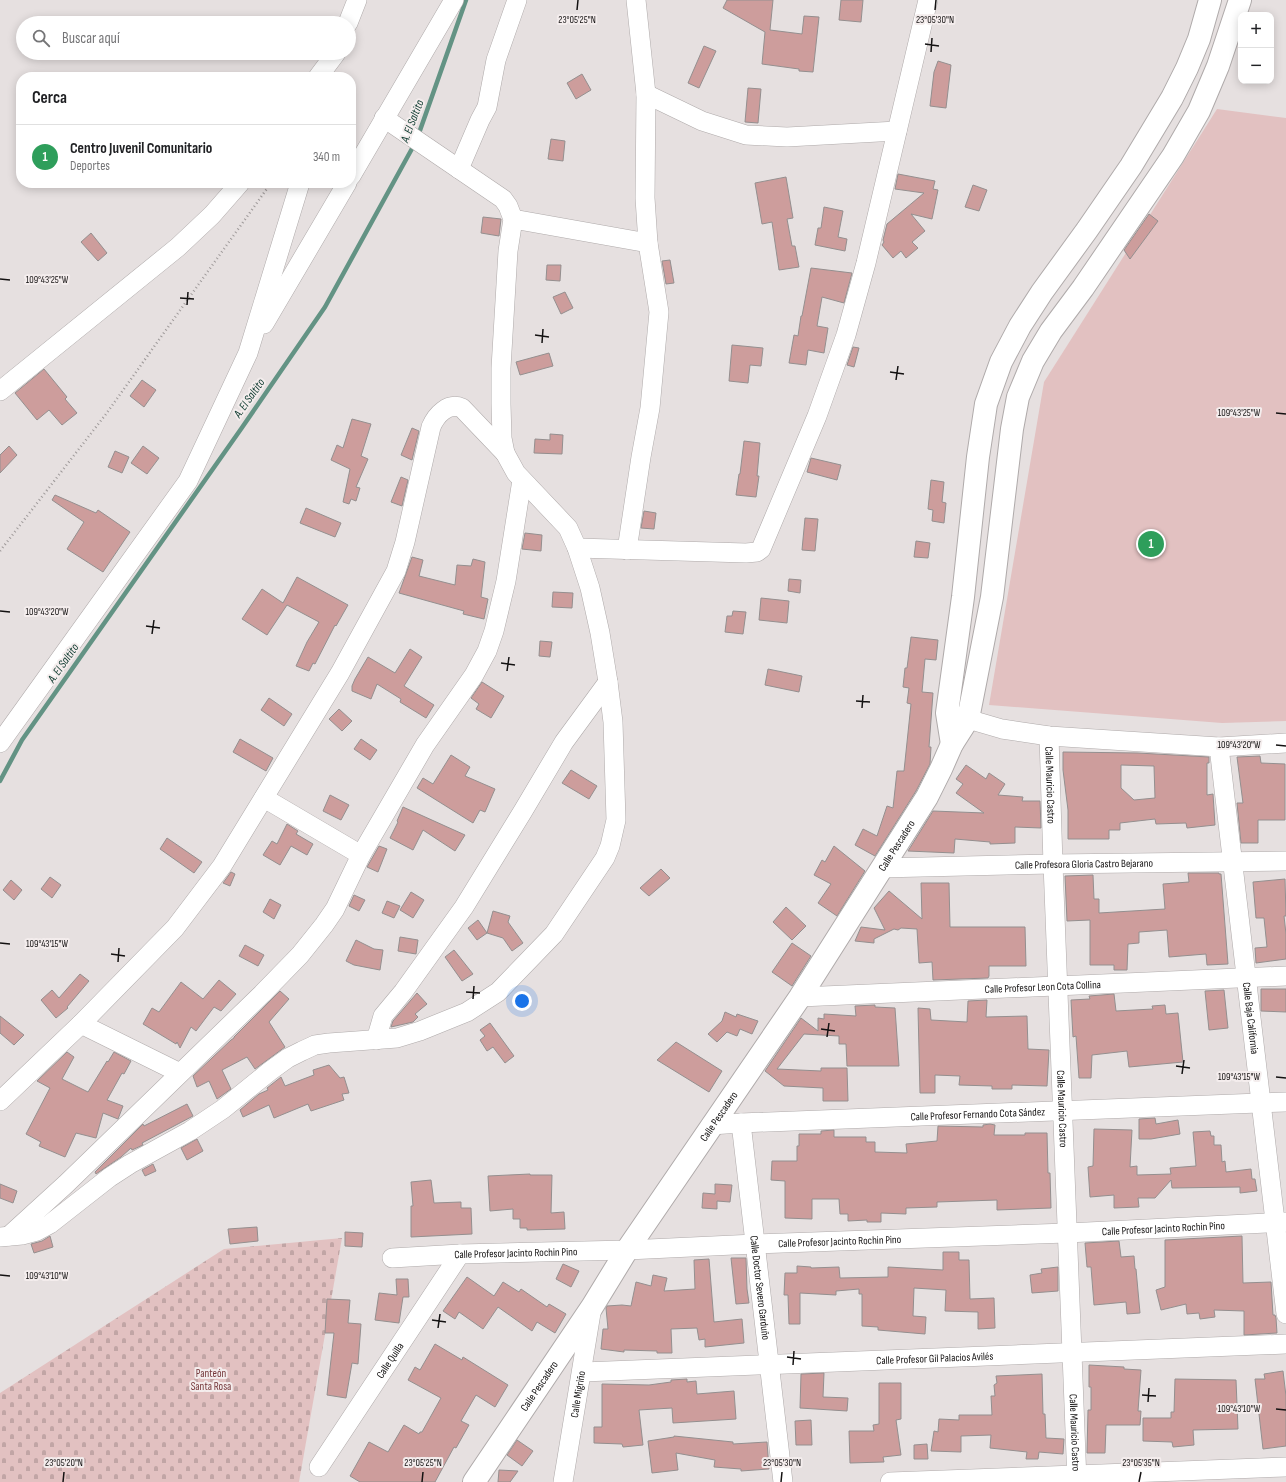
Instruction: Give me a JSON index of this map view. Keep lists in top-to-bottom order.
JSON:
{
  "streets": {
    "street": [
      "Calle Mauricio Castro",
      "Calle Pescadero",
      "Calle Profesora Gloria Castro Bejarano",
      "Calle Profesor Leon Cota Collina",
      "Calle Baja California",
      "Calle Profesor Fernando Cota Sández",
      "Calle Profesor Jacinto Rochin Pino",
      "Calle Doctor Severo Garduño",
      "Calle Profesor Gil Palacios Avilés",
      "Calle Quilla",
      "Calle Migriño"
    ]
  },
  "crossings": [
    ["Calle Mauricio Castro", "Calle Profesora Gloria Castro Bejarano"],
    ["Calle Mauricio Castro", "Calle Profesor Leon Cota Collina"],
    ["Calle Mauricio Castro", "Calle Profesor Fernando Cota Sández"],
    ["Calle Mauricio Castro", "Calle Profesor Jacinto Rochin Pino"],
    ["Calle Mauricio Castro", "Calle Profesor Gil Palacios Avilés"],
    ["Calle Pescadero", "Calle Profesora Gloria Castro Bejarano"],
    ["Calle Pescadero", "Calle Profesor Leon Cota Collina"],
    ["Calle Pescadero", "Calle Profesor Jacinto Rochin Pino"],
    ["Calle Pescadero", "Calle Migriño"],
    ["Calle Profesora Gloria Castro Bejarano", "Calle Baja California"],
    ["Calle Profesor Leon Cota Collina", "Calle Baja California"],
    ["Calle Baja California", "Calle Profesor Fernando Cota Sández"],
    ["Calle Baja California", "Calle Profesor Jacinto Rochin Pino"],
    ["Calle Profesor Fernando Cota Sández", "Calle Doctor Severo Garduño"],
    ["Calle Profesor Jacinto Rochin Pino", "Calle Doctor Severo Garduño"],
    ["Calle Profesor Jacinto Rochin Pino", "Calle Quilla"],
    ["Calle Doctor Severo Garduño", "Calle Profesor Gil Palacios Avilés"],
    ["Calle Profesor Gil Palacios Avilés", "Calle Migriño"]
  ],
  "water": ["A. El Saltito"],
  "parks": ["Panteón Santa Rosa"],
  "page": {
    "map_buttons": ["+", "−"],
    "search": "Buscar aquí",
    "heading": "Cerca",
    "list": [
      {
        "mark": "1",
        "name": "Centro Juvenil Comunitario",
        "note": "Deportes",
        "value": "340 m"
      }
    ],
    "pins": "1"
  },
  "coordinates": [
    "23°05'25\"N",
    "23°05'30\"N",
    "109°43'25\"W",
    "109°43'20\"W",
    "109°43'15\"W",
    "109°43'10\"W",
    "23°05'20\"N",
    "23°05'35\"N"
  ]
}
